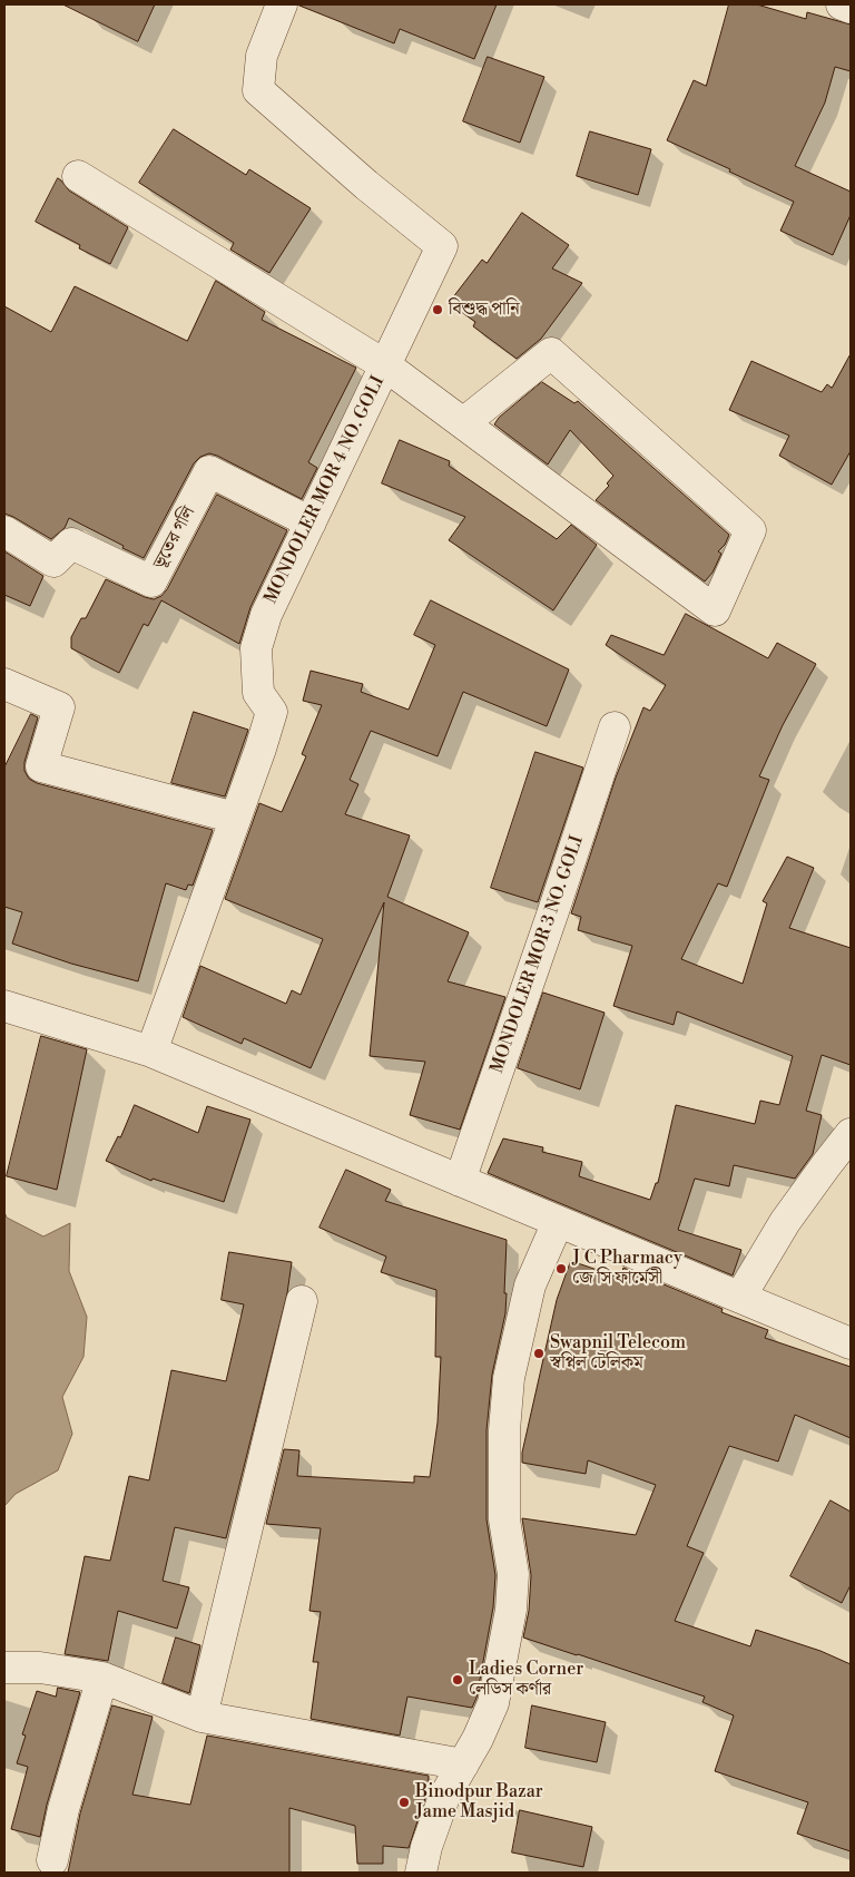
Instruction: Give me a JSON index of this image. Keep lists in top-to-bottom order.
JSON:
{
  "streets": {
    "street": ["MONDOLER MOR 4 NO. GOLI", "ভূতের গলি", "MONDOLER MOR 3 NO. GOLI"]
  },
  "crossings": [
    ["MONDOLER MOR 4 NO. GOLI", "ভূতের গলি"]
  ],
  "places": [
    "বিশুদ্ধ পানি",
    "J C Pharmacy জে সি ফার্মেসী",
    "Swapnil Telecom স্বপ্নিল টেলিকম",
    "Ladies Corner লেডিস কর্ণার",
    "Binodpur Bazar Jame Masjid"
  ]
}
